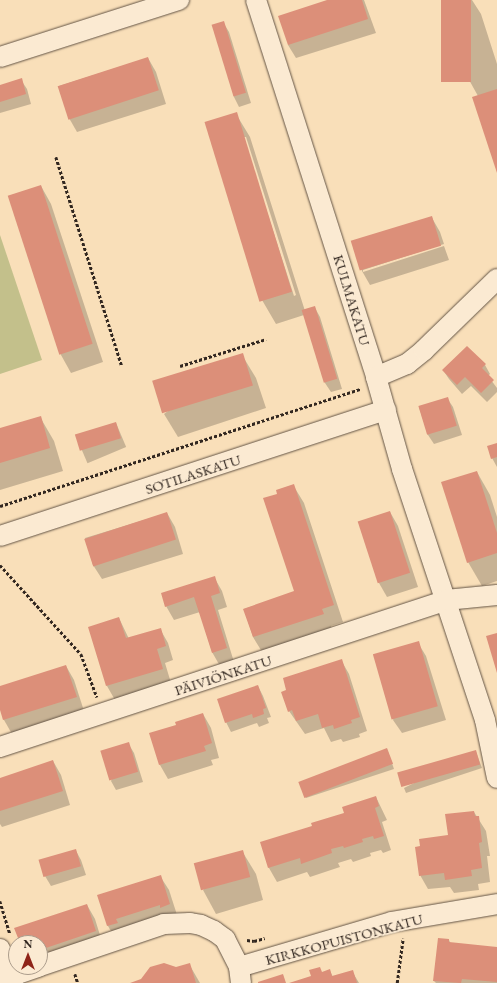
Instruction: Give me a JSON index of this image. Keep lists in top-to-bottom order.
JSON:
{
  "streets": {
    "street": [
      "KULMAKATU",
      "SOTILASKATU",
      "PÄIVIÖNKATU",
      "KIRKKOPUISTONKATU"
    ]
  },
  "crossings": [
    ["KULMAKATU", "SOTILASKATU"],
    ["KULMAKATU", "PÄIVIÖNKATU"]
  ],
  "north": "top"
}
